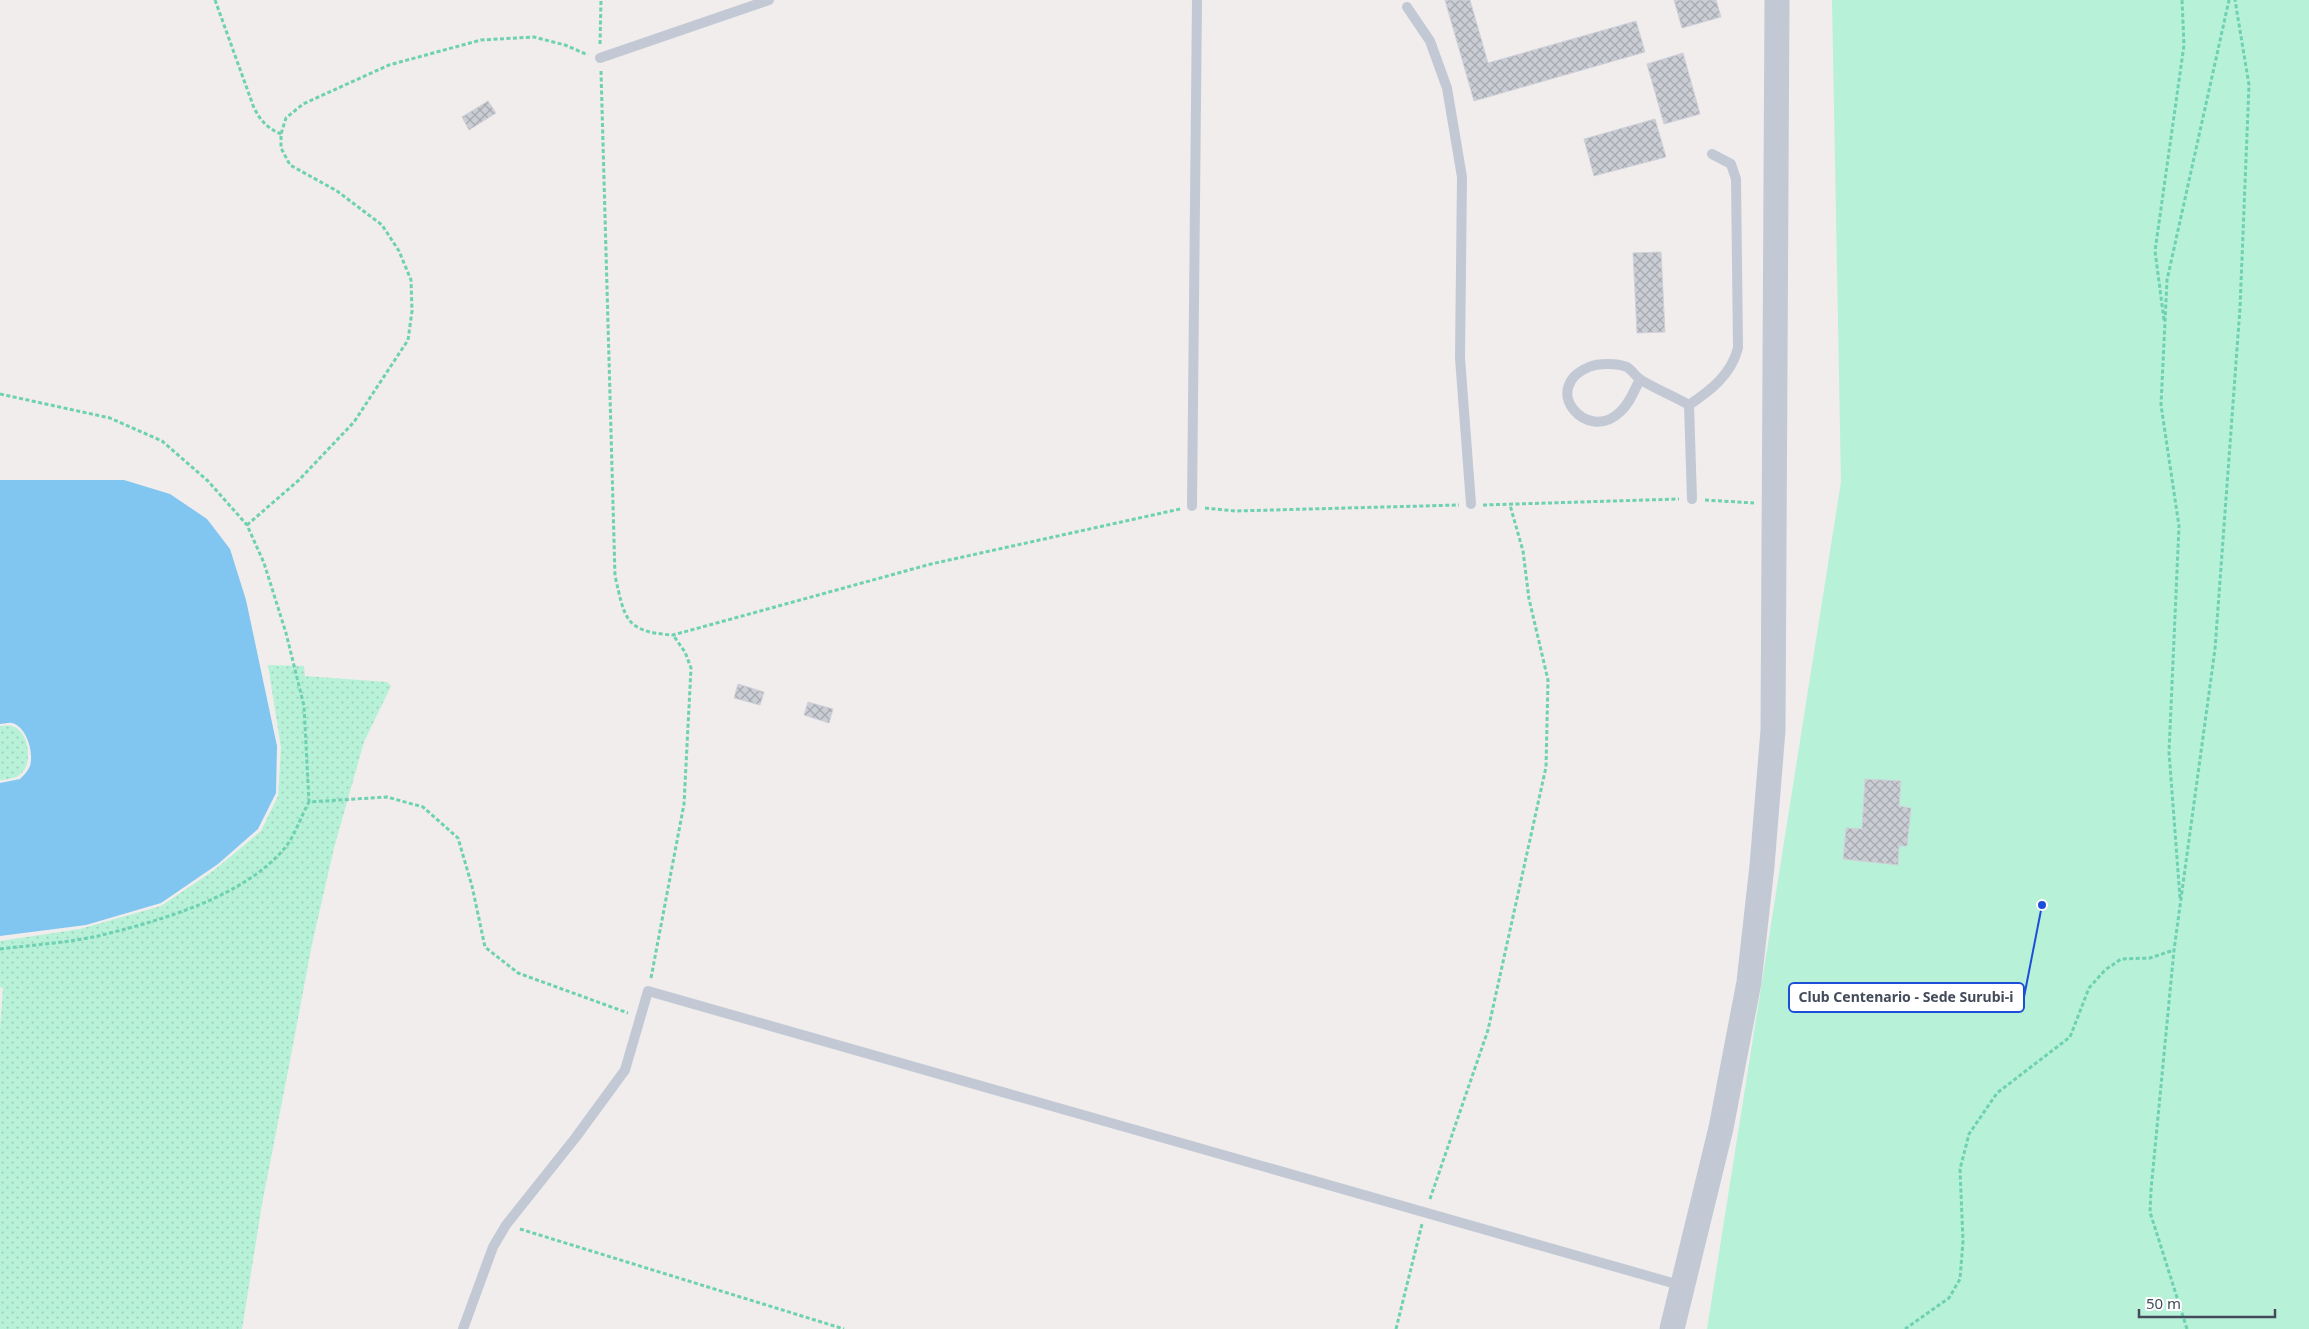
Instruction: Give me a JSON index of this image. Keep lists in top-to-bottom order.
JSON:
{
  "places": ["Club Centenario - Sede Surubi-i"],
  "scale_bar": "50 m"
}
